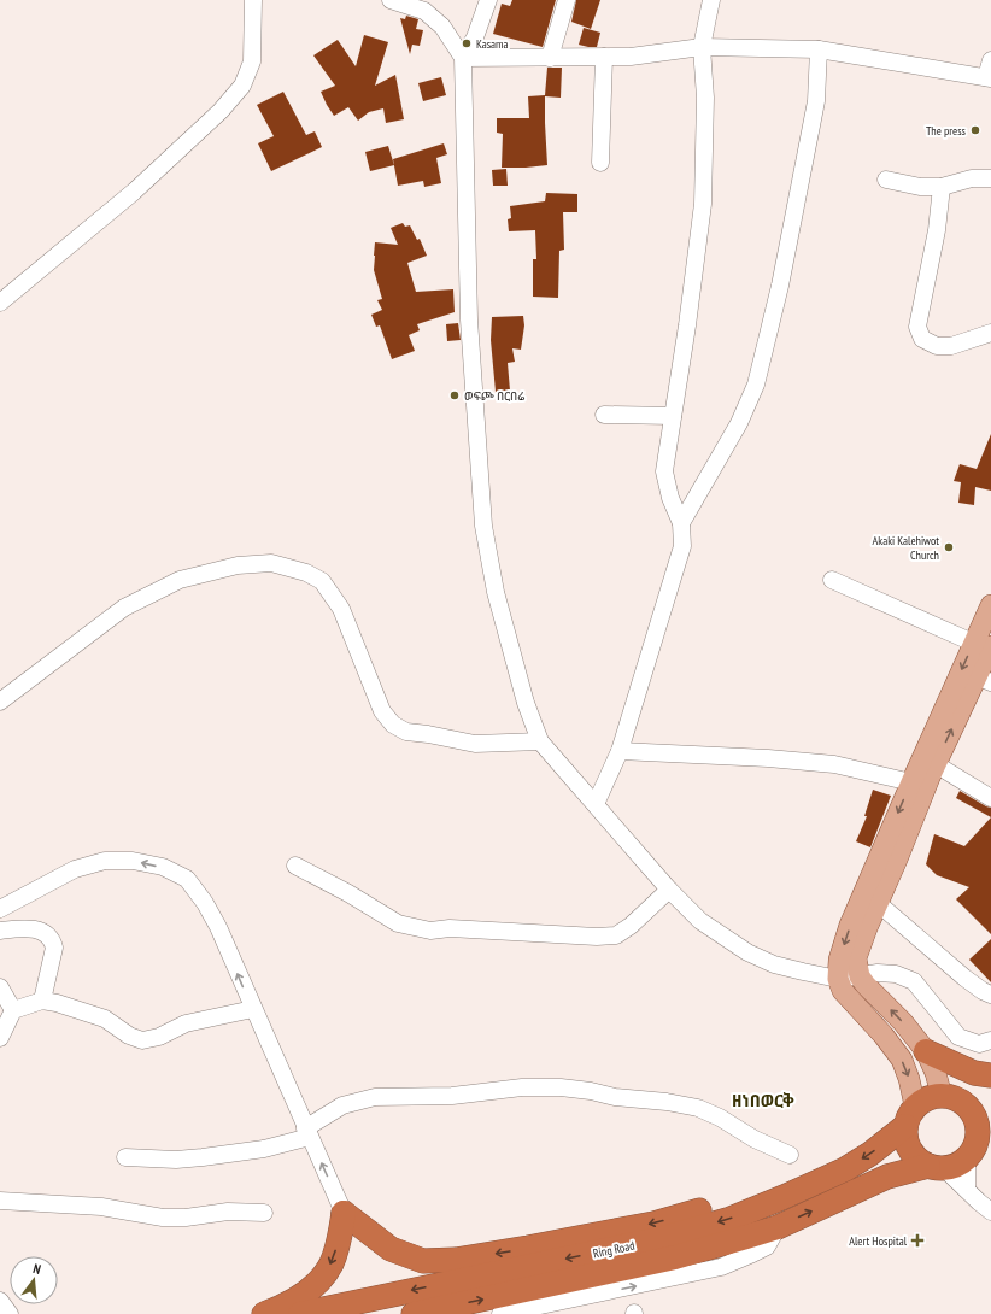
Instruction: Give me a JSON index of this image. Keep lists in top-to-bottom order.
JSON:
{
  "streets": {
    "highway": ["Ring Road"]
  },
  "districts": ["ዘነበወርቅ"],
  "places": {
    "other": [
      "Kasama",
      "The press",
      "ወፍጮ በርበሬ",
      "Akaki Kalehiwot Church"
    ],
    "health": ["Alert Hospital"]
  },
  "north": "top"
}
